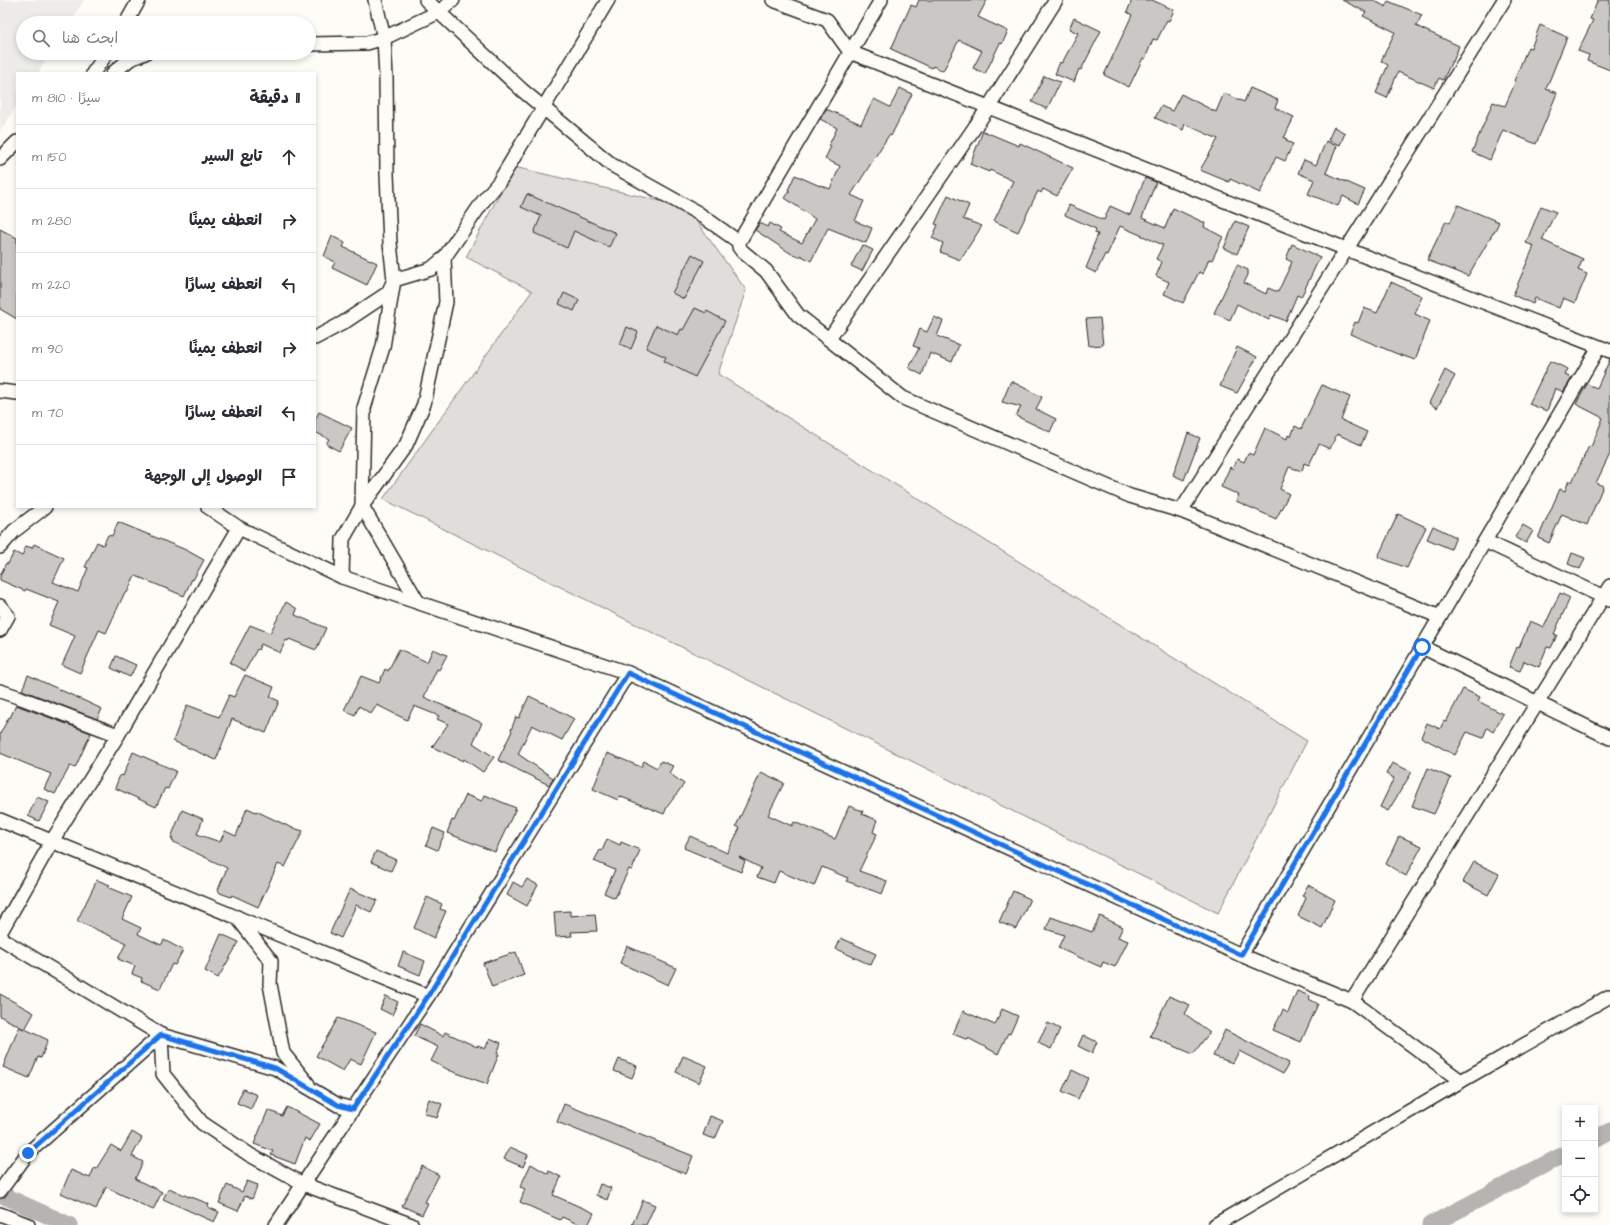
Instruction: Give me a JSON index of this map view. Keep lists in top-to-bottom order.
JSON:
{
  "page": {
    "search": "ابحث هنا",
    "heading": ["11 دقيقة", "سيرًا · 810 m"],
    "list": [
      ["تابع السير", "150 m"],
      ["انعطف يمينًا", "280 m"],
      ["انعطف يسارًا", "220 m"],
      ["انعطف يمينًا", "90 m"],
      ["انعطف يسارًا", "70 m"],
      "الوصول إلى الوجهة"
    ],
    "map_buttons": ["+", "−"]
  }
}
